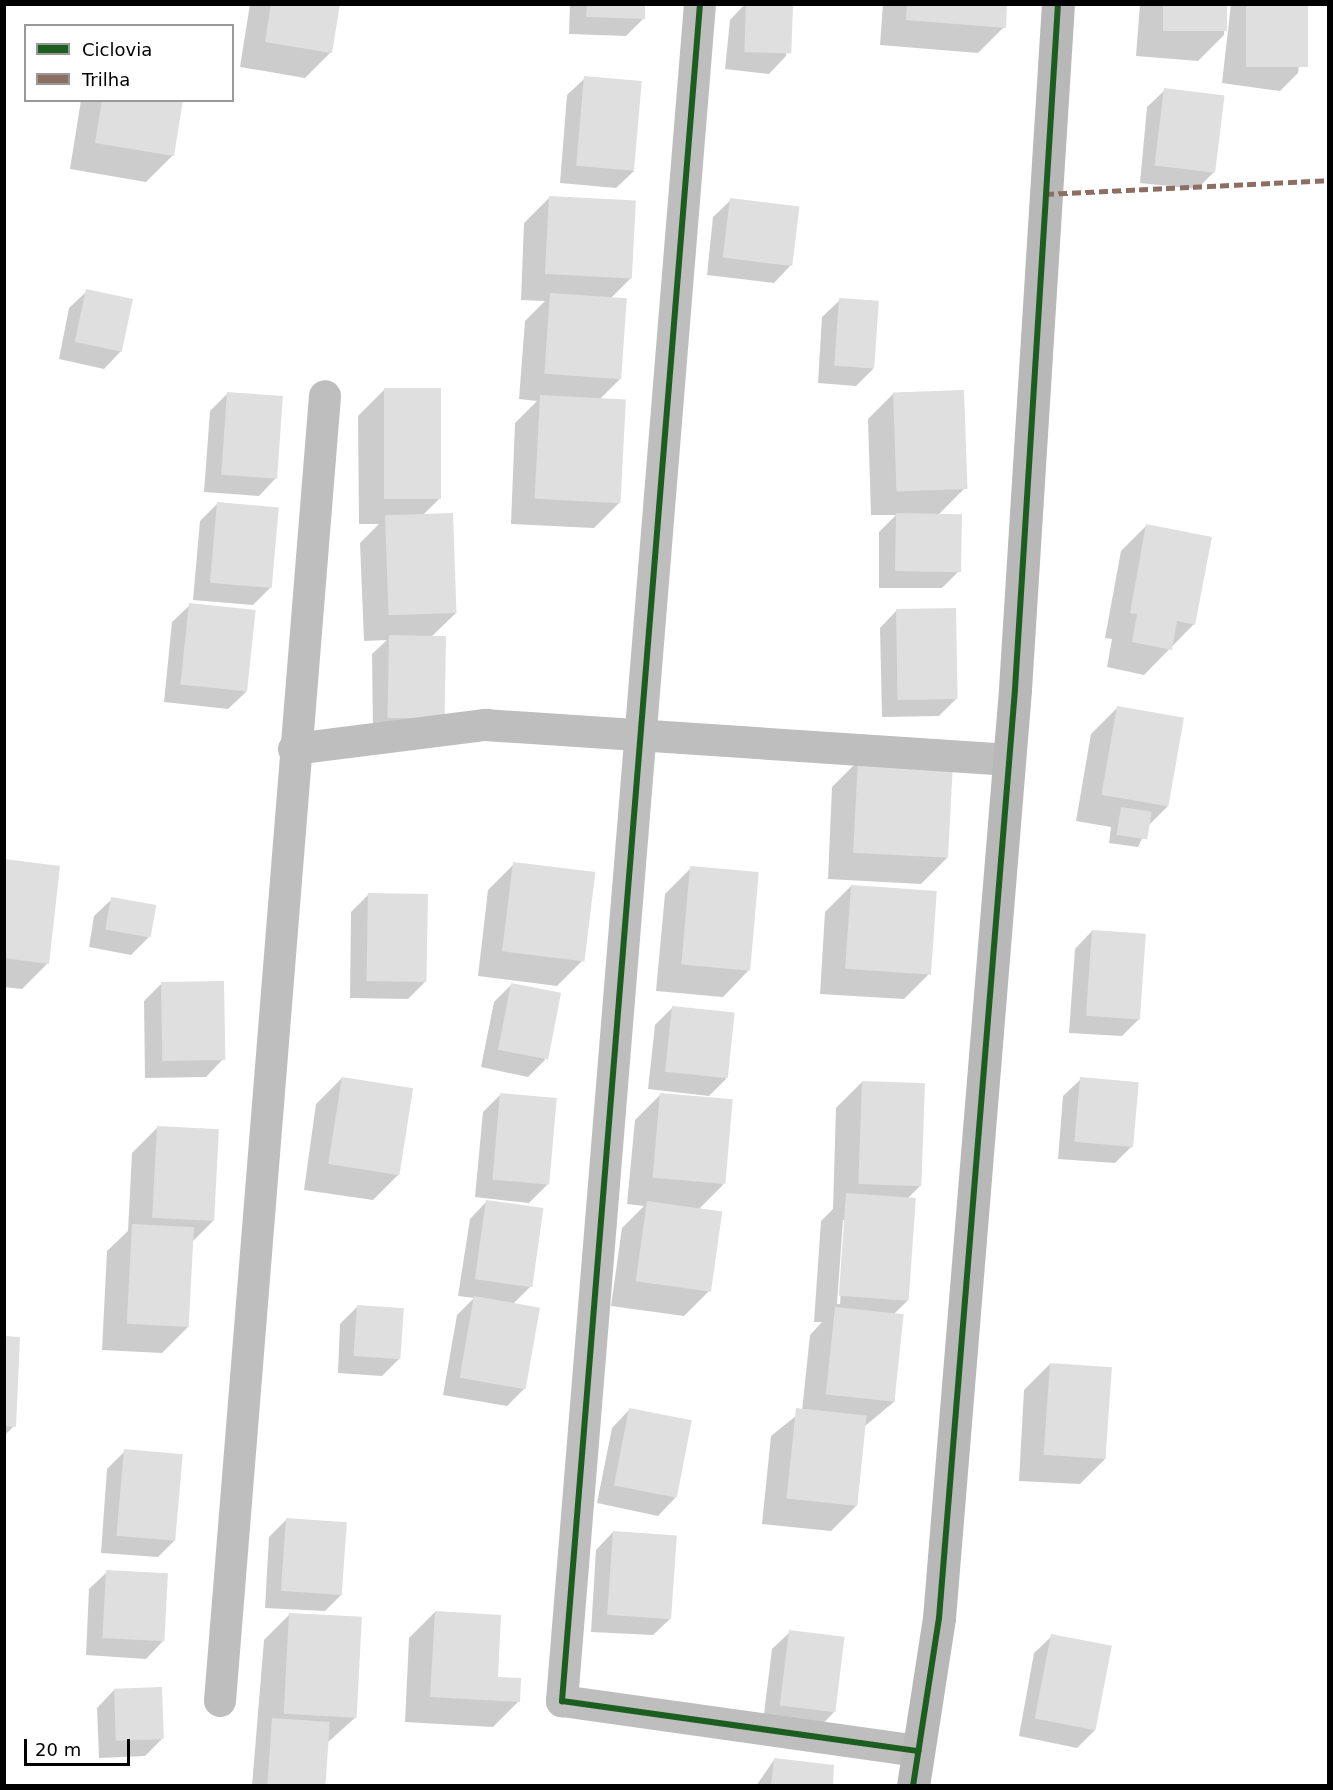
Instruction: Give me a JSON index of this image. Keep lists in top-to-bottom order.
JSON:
{
  "legend": ["Ciclovia", "Trilha"],
  "scale_bar": "20 m"
}
